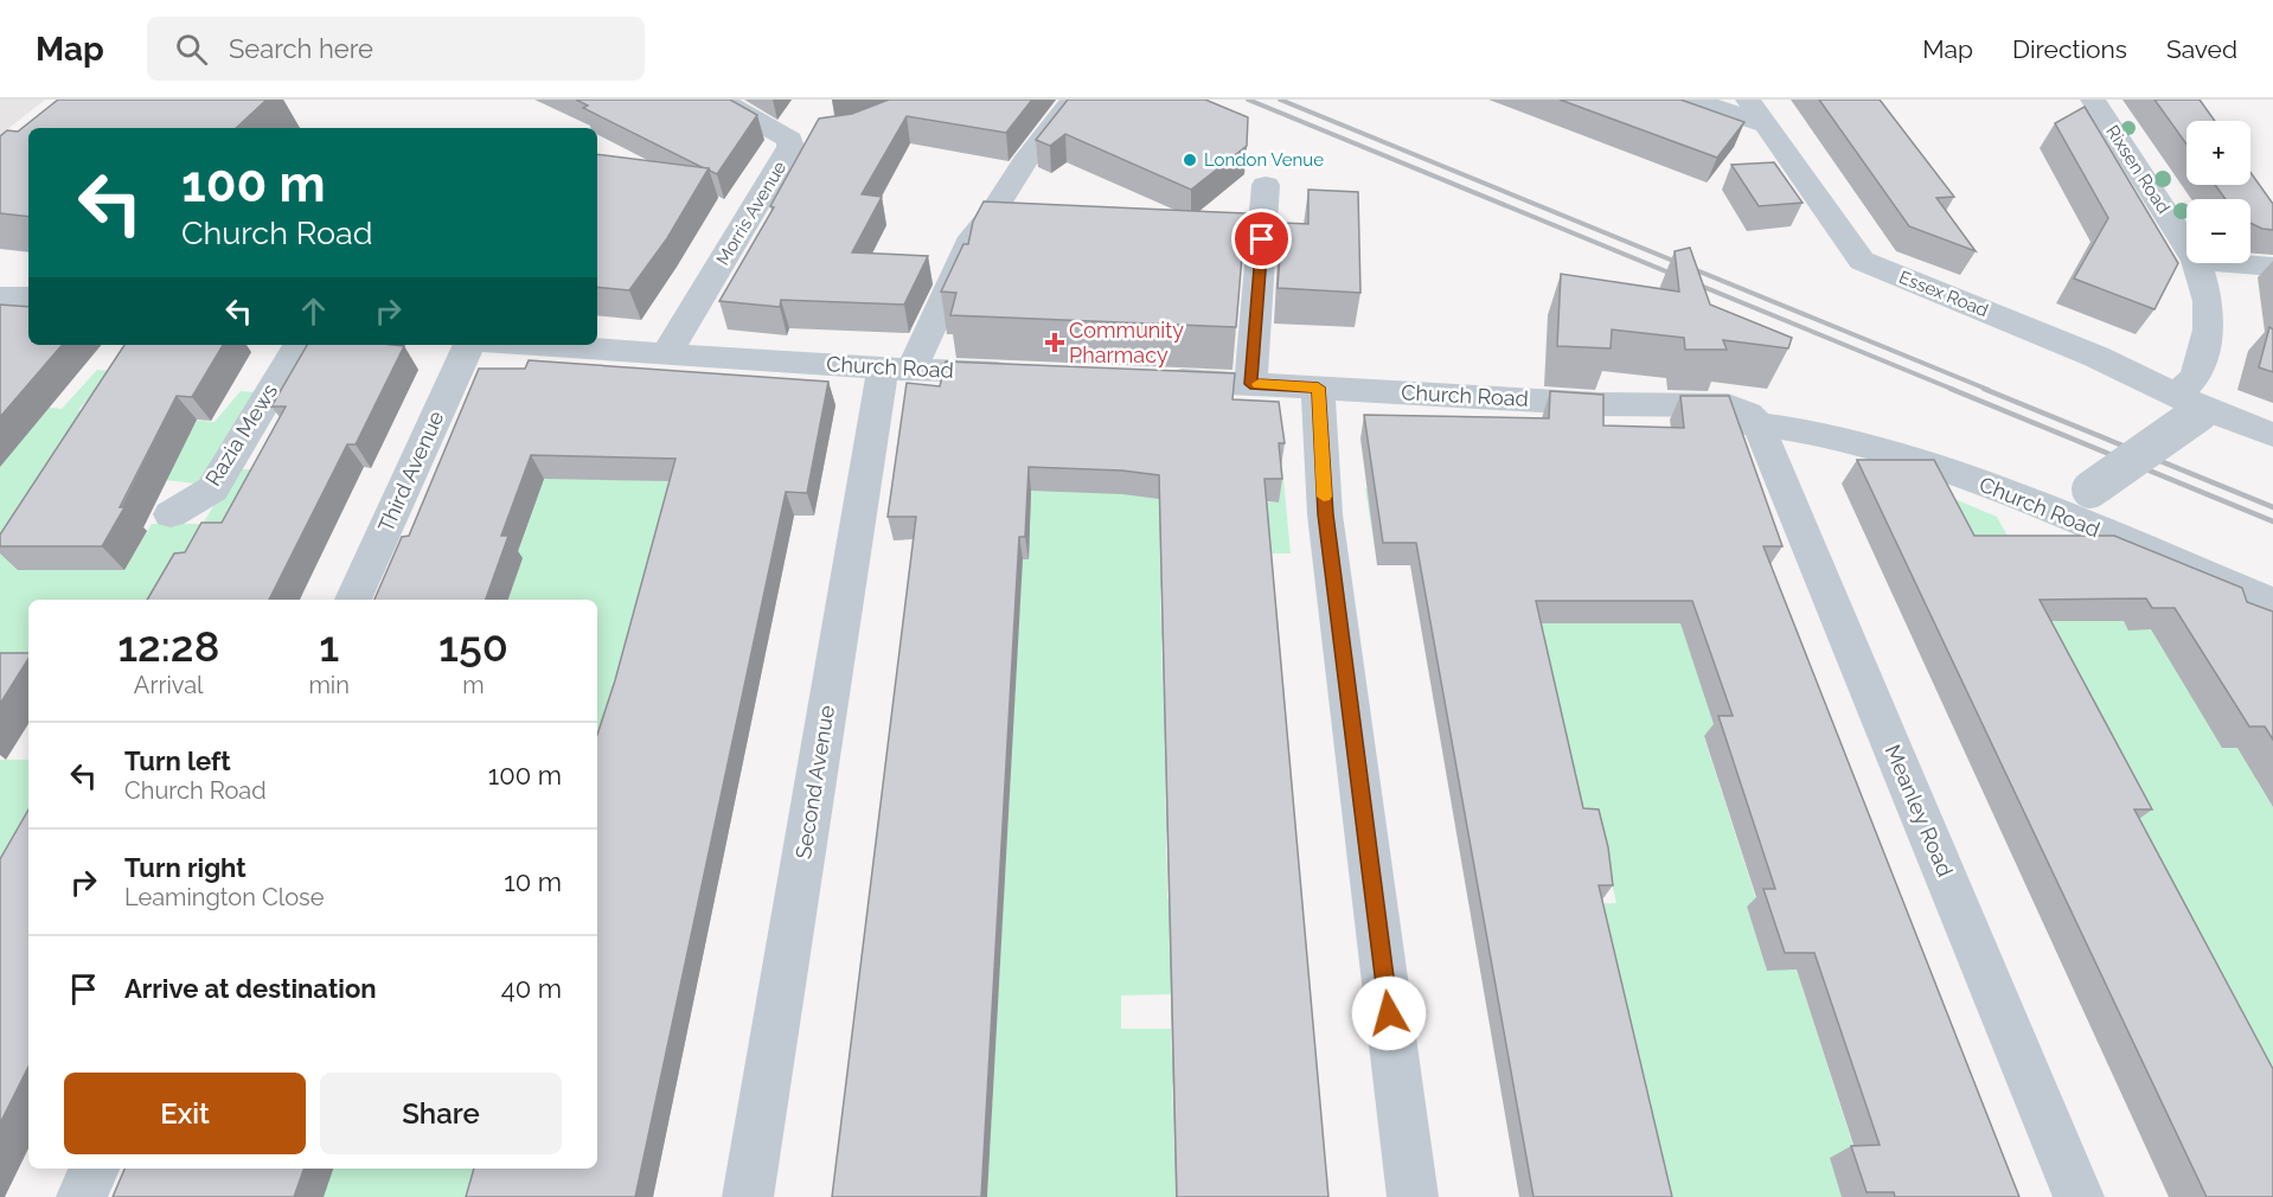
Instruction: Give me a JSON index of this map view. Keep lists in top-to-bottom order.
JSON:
{
  "streets": {
    "street": [
      "Rixsen Road",
      "Morris Avenue",
      "Essex Road",
      "Church Road",
      "Razia Mews",
      "Third Avenue",
      "Second Avenue",
      "Meanley Road"
    ]
  },
  "crossings": [
    ["Rixsen Road", "Essex Road"],
    ["Rixsen Road", "Church Road"],
    ["Morris Avenue", "Church Road"],
    ["Church Road", "Second Avenue"],
    ["Church Road", "Meanley Road"]
  ],
  "places": {
    "other": ["London Venue"],
    "health": ["Community Pharmacy"]
  },
  "page": {
    "header": "Map",
    "search": "Search here",
    "nav": ["Map", "Directions", "Saved"],
    "map_buttons": ["+", "−"],
    "turn": ["100 m", "Church Road"],
    "eta": [
      "12:28",
      "Arrival",
      "1",
      "min",
      "150",
      "m"
    ],
    "list": [
      {
        "name": "Turn left",
        "note": "Church Road",
        "value": "100 m"
      },
      {
        "name": "Turn right",
        "note": "Leamington Close",
        "value": "10 m"
      },
      {
        "name": "Arrive at destination",
        "value": "40 m"
      }
    ],
    "buttons": ["Exit", "Share"]
  }
}
